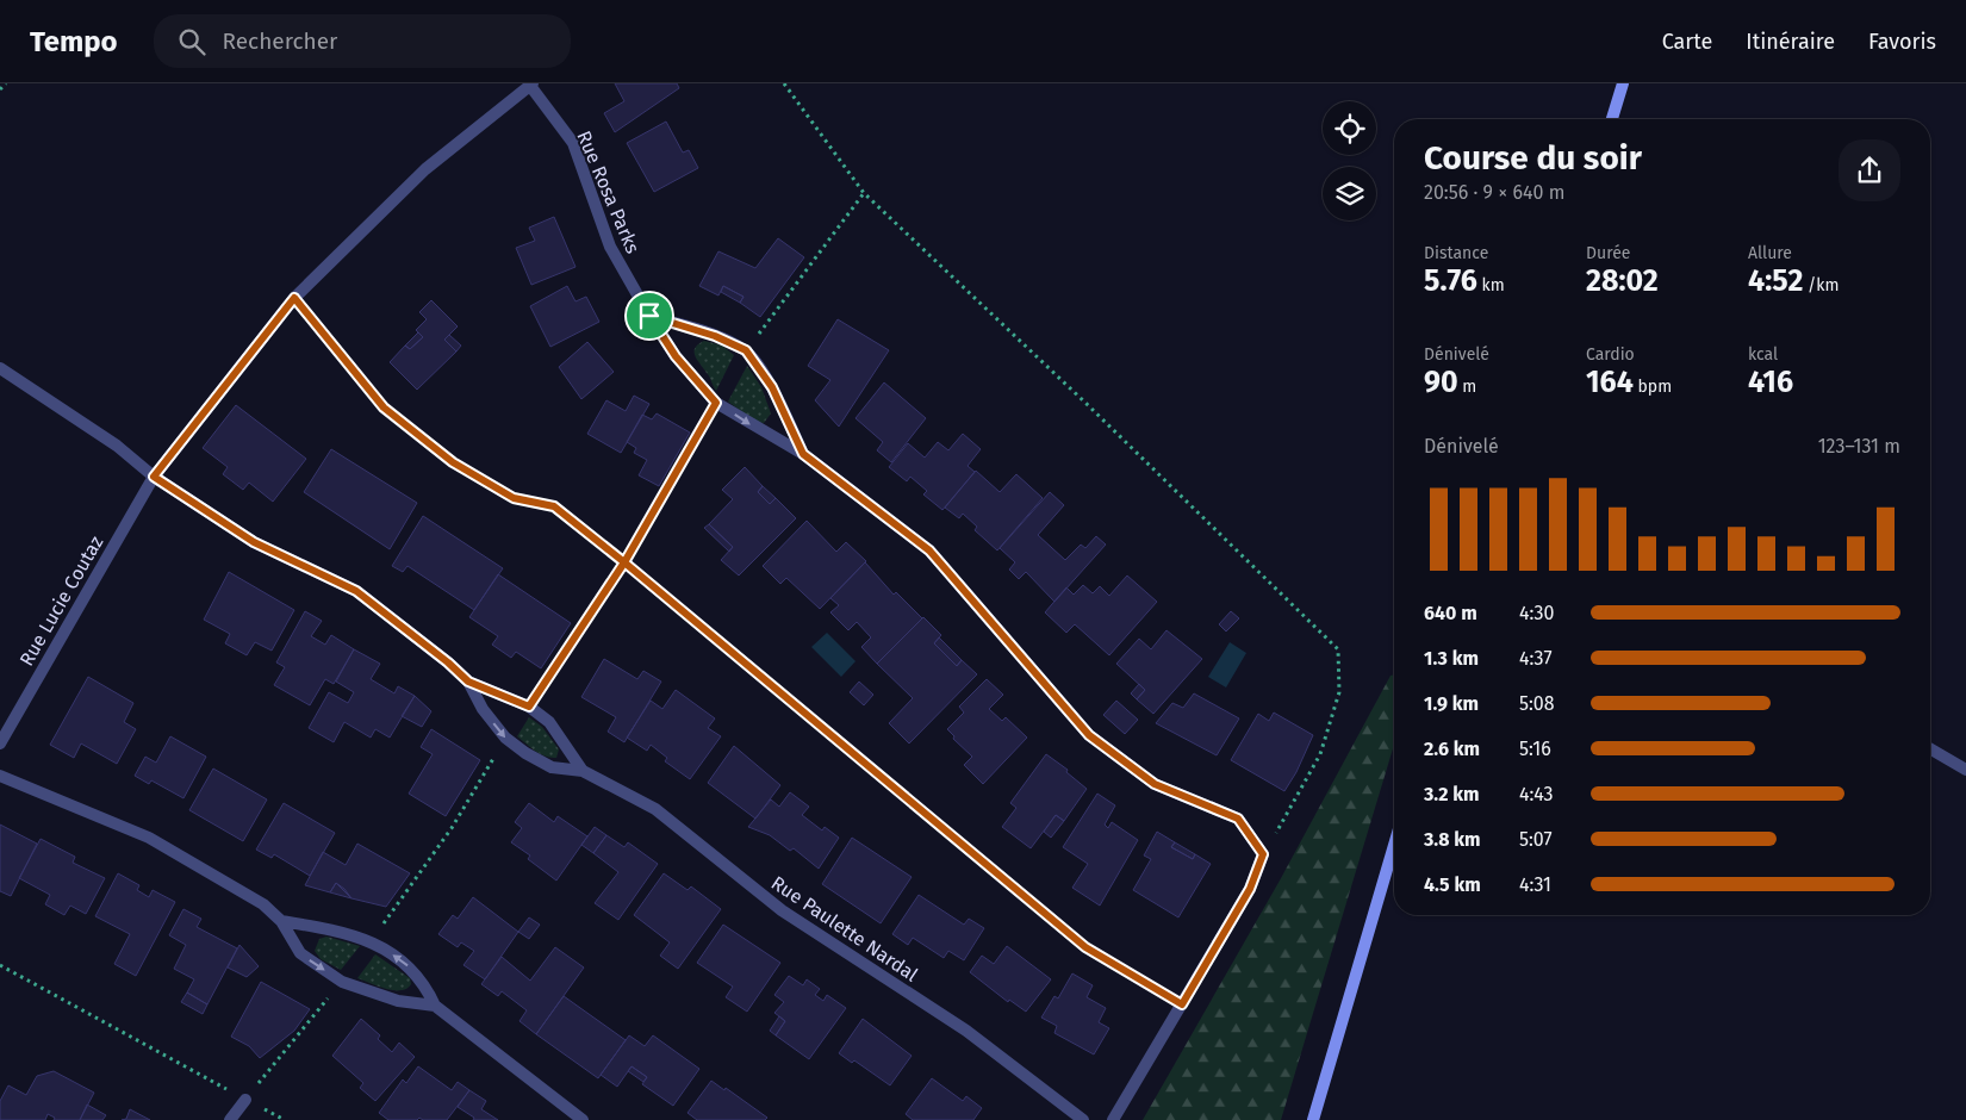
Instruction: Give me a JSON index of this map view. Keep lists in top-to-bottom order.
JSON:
{
  "streets": {
    "street": ["Rue Rosa Parks", "Rue Lucie Coutaz", "Rue Paulette Nardal"]
  },
  "crossings": [
    ["Rue Rosa Parks", "Rue Lucie Coutaz"],
    ["Rue Lucie Coutaz", "Rue Paulette Nardal"]
  ],
  "page": {
    "header": "Tempo",
    "search": "Rechercher",
    "nav": ["Carte", "Itinéraire", "Favoris"],
    "heading": ["Course du soir", "20:56 · 9 × 640 m"],
    "stats": [
      ["Distance", "5.76 km"],
      ["Durée", "28:02"],
      ["Allure", "4:52 /km"],
      ["Dénivelé", "90 m"],
      ["Cardio", "164 bpm"],
      ["kcal", "416"]
    ],
    "chart": ["Dénivelé", "123–131 m"],
    "list": [
      {
        "name": "640 m",
        "note": "4:30"
      },
      {
        "name": "1.3 km",
        "note": "4:37"
      },
      {
        "name": "1.9 km",
        "note": "5:08"
      },
      {
        "name": "2.6 km",
        "note": "5:16"
      },
      {
        "name": "3.2 km",
        "note": "4:43"
      },
      {
        "name": "3.8 km",
        "note": "5:07"
      },
      {
        "name": "4.5 km",
        "note": "4:31"
      }
    ]
  }
}
